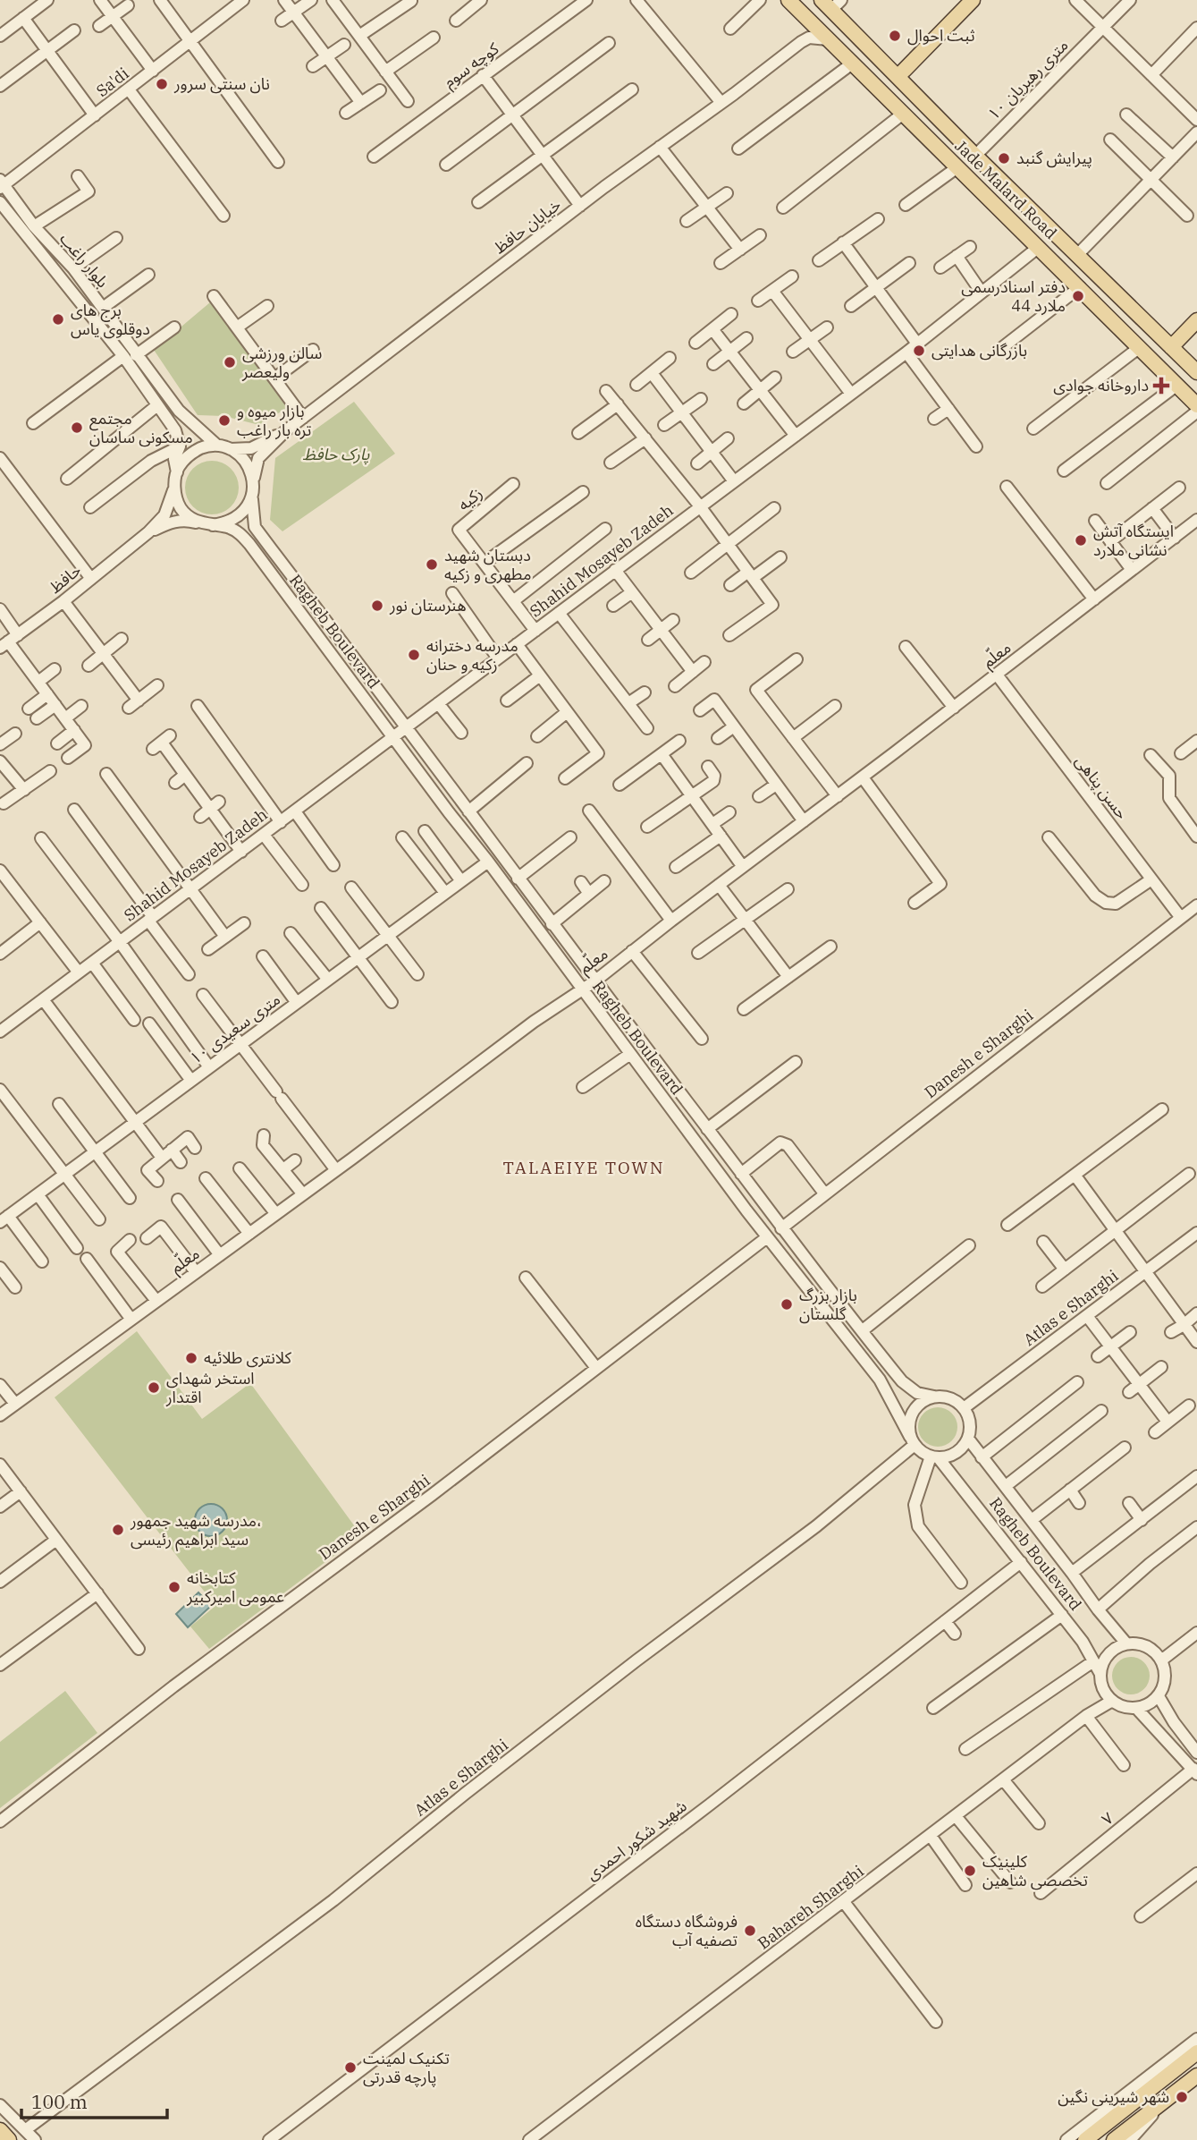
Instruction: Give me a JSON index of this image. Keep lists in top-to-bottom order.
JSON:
{
  "streets": {
    "main road": ["Jade Malard Road"],
    "street": [
      "کوچه سوم",
      "۱۰ متری رهبریان",
      "Sa'di",
      "خیابان حافظ",
      "بلوار راغب",
      "زکیه",
      "Shahid Mosayeb Zadeh",
      "حافظ",
      "Ragheb Boulevard",
      "معلّم",
      "حسن پناهی",
      "۱۰ متری سعیدی",
      "Danesh e Sharghi",
      "Atlas e Sharghi",
      "۷",
      "شهید شکور احمدی",
      "Bahareh Sharghi"
    ]
  },
  "crossings": [
    ["۱۰ متری رهبریان", "Jade Malard Road"],
    ["Sa'di", "بلوار راغب"],
    ["Jade Malard Road", "Shahid Mosayeb Zadeh"],
    ["خیابان حافظ", "بلوار راغب"],
    ["خیابان حافظ", "حافظ"],
    ["خیابان حافظ", "Ragheb Boulevard"],
    ["بلوار راغب", "حافظ"],
    ["بلوار راغب", "Ragheb Boulevard"],
    ["زکیه", "Shahid Mosayeb Zadeh"],
    ["Shahid Mosayeb Zadeh", "Ragheb Boulevard"],
    ["حافظ", "Ragheb Boulevard"],
    ["Ragheb Boulevard", "معلّم"],
    ["Ragheb Boulevard", "۱۰ متری سعیدی"],
    ["Ragheb Boulevard", "Danesh e Sharghi"],
    ["Ragheb Boulevard", "Atlas e Sharghi"],
    ["Ragheb Boulevard", "شهید شکور احمدی"],
    ["Ragheb Boulevard", "Bahareh Sharghi"],
    ["معلّم", "حسن پناهی"],
    ["حسن پناهی", "Danesh e Sharghi"]
  ],
  "districts": ["TALAEIYE TOWN"],
  "parks": ["پارک حافظ"],
  "places": {
    "other": [
      "ثبت احوال",
      "نان سنتی سرور",
      "پیرایش گنبد",
      "دفتر اسنادرسمی 44 ملارد",
      "برج های دوقلوی یاس",
      "بازرگانی هدایتی",
      "سالن ورزشی ولیعصر",
      "بازار میوه و تره بار راغب",
      "مجتمع مسکونی ساسان",
      "ایستگاه آتش نشانی ملارد",
      "دبستان شهید مطهری و زکیه",
      "هنرستان نور",
      "مدرسه دخترانه زکیه و حنان",
      "بازار بزرگ گلستان",
      "کلانتری طلائیه",
      "استخر شهدای اقتدار",
      "مدرسه شهید جمهور، سید ابراهیم رئیسی",
      "کتابخانه عمومی امیرکبیر",
      "کلینیک تخصصی شاهین",
      "فروشگاه دستگاه تصفیه آب",
      "تکنیک لمینت پارچه قدرتی",
      "شهر شیرینی نگین"
    ],
    "health": ["داروخانه جوادی"]
  },
  "scale_bar": "100 m"
}
